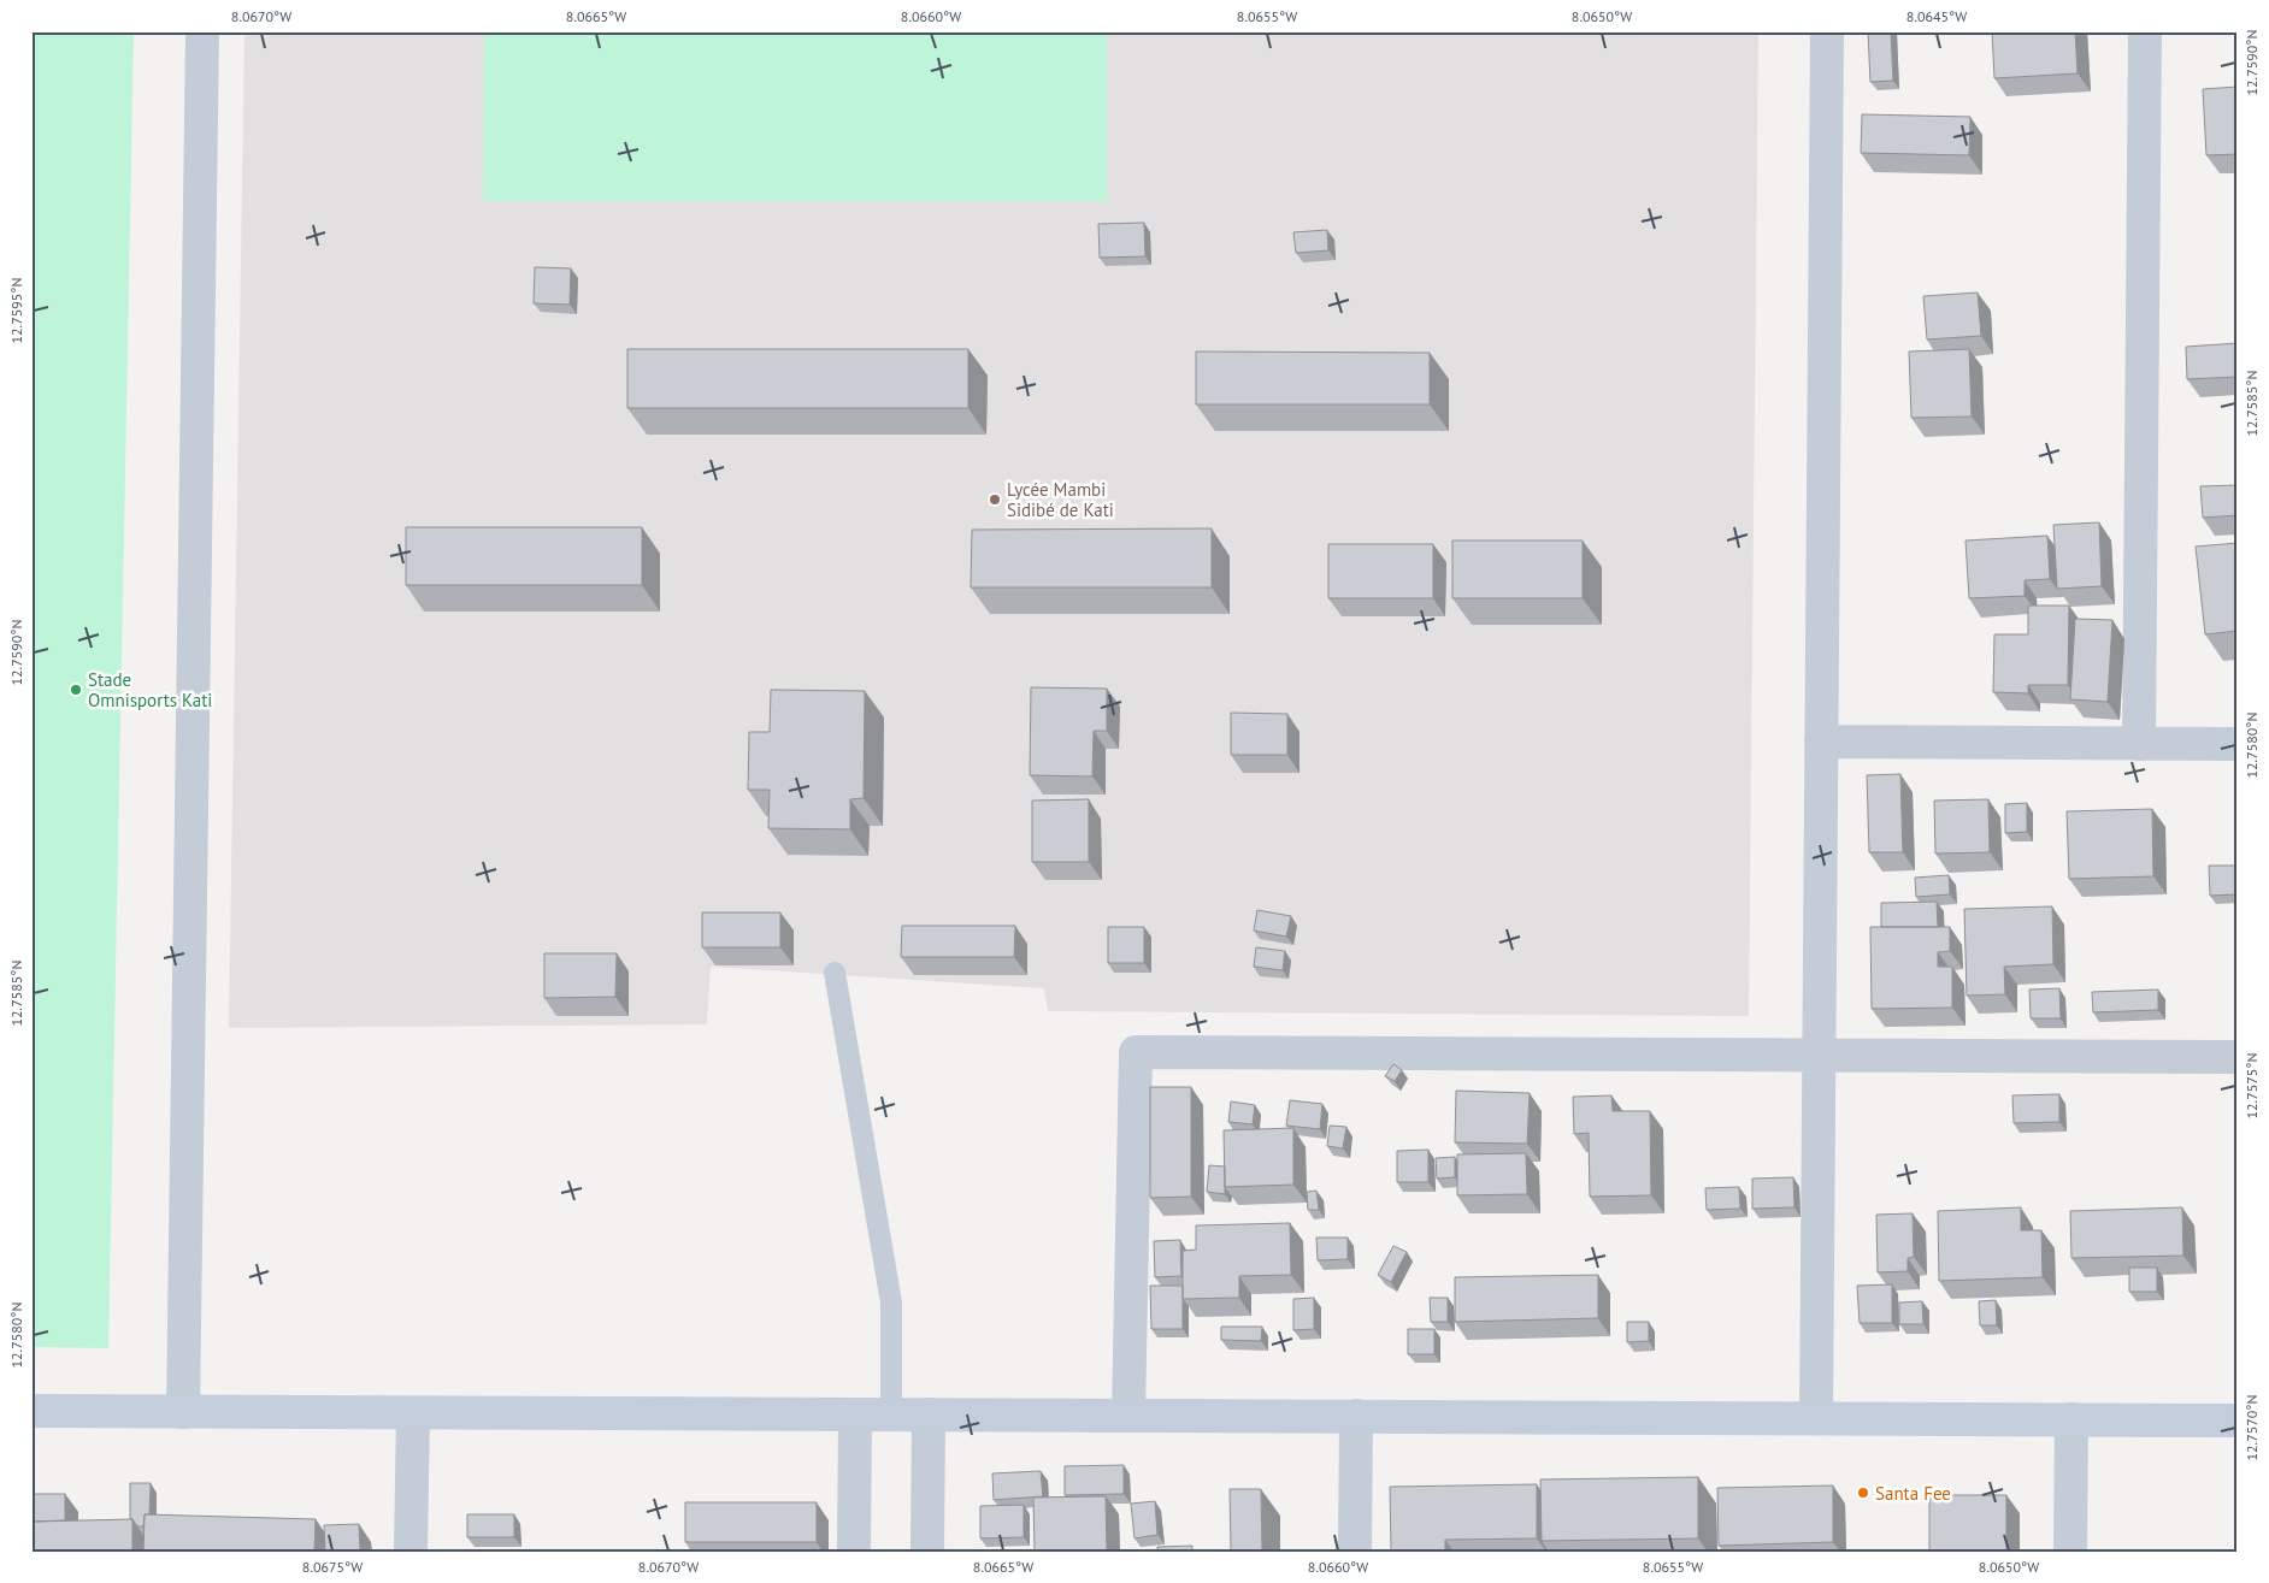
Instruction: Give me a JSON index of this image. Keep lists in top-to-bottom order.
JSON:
{
  "places": ["Lycée Mambi Sidibé de Kati", "Stade Omnisports Kati", "Santa Fee"],
  "coordinates": [
    "8.0670°W",
    "8.0665°W",
    "8.0660°W",
    "8.0655°W",
    "8.0650°W",
    "8.0645°W",
    "12.7590°N",
    "12.7595°N",
    "12.7585°N",
    "12.7580°N",
    "12.7575°N",
    "12.7570°N",
    "8.0675°W"
  ]
}
